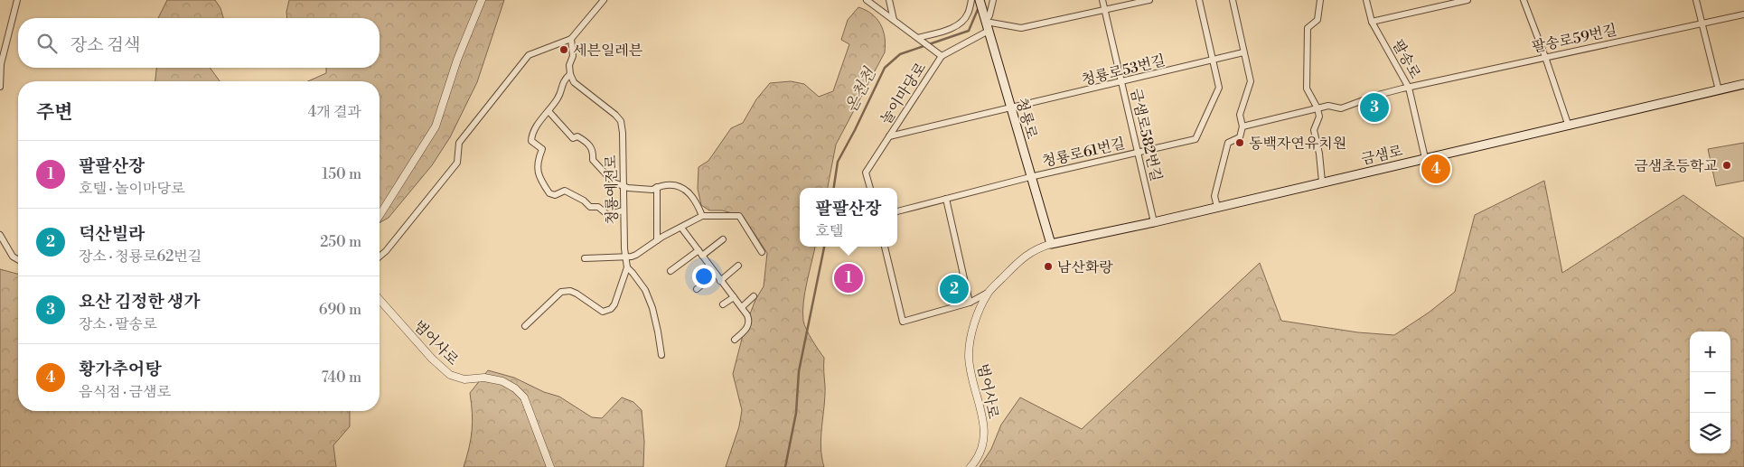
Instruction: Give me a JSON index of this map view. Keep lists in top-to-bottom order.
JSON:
{
  "streets": {
    "main road": ["청룡로", "금샘로"],
    "street": [
      "팔송로59번길",
      "팔송로",
      "청룡로53번길",
      "놀이마당로",
      "금샘로582번길",
      "청룡로61번길",
      "청룡예전로",
      "범어사로"
    ]
  },
  "crossings": [
    ["팔송로59번길", "팔송로"],
    ["팔송로", "금샘로"],
    ["청룡로53번길", "놀이마당로"],
    ["청룡로53번길", "청룡로"],
    ["청룡로53번길", "금샘로582번길"],
    ["청룡로53번길", "청룡로61번길"],
    ["놀이마당로", "청룡로"],
    ["청룡로", "청룡로61번길"],
    ["청룡로", "금샘로"],
    ["청룡로", "범어사로"],
    ["금샘로582번길", "청룡로61번길"],
    ["금샘로582번길", "금샘로"],
    ["금샘로", "범어사로"]
  ],
  "water": ["온천천"],
  "places": [
    "세븐일레븐",
    "동백자연유치원",
    "금샘초등학교",
    "남산화랑"
  ],
  "page": {
    "search": "장소 검색",
    "heading": ["주변", "4개 결과"],
    "pins": [
      "3",
      "4",
      "1",
      "2"
    ],
    "list": [
      {
        "mark": "1",
        "name": "팔팔산장",
        "note": "호텔 · 놀이마당로",
        "value": "150 m"
      },
      {
        "mark": "2",
        "name": "덕산빌라",
        "note": "장소 · 청룡로62번길",
        "value": "250 m"
      },
      {
        "mark": "3",
        "name": "요산 김정한 생가",
        "note": "장소 · 팔송로",
        "value": "690 m"
      },
      {
        "mark": "4",
        "name": "황가추어탕",
        "note": "음식점 · 금샘로",
        "value": "740 m"
      }
    ],
    "popup": ["팔팔산장", "호텔"],
    "map_buttons": ["+", "−"]
  }
}
